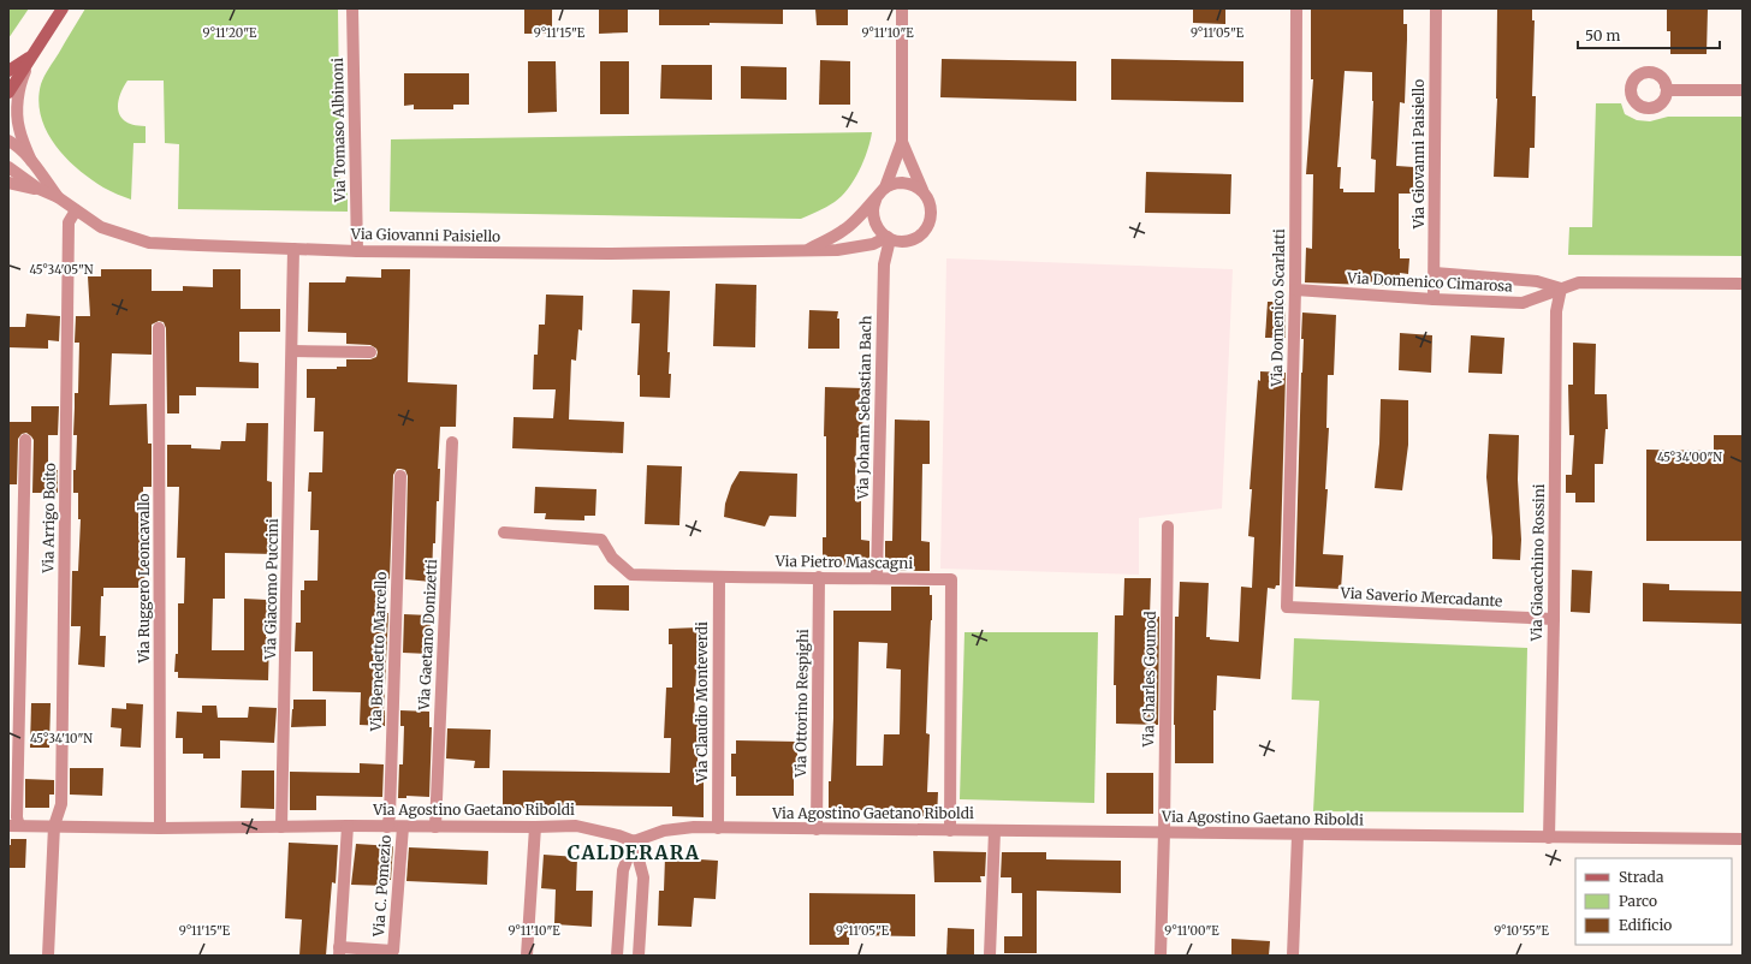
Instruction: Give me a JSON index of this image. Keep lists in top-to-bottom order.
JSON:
{
  "streets": {
    "street": [
      "Via Tomaso Albinoni",
      "Via Giovanni Paisiello",
      "Via Domenico Cimarosa",
      "Via Domenico Scarlatti",
      "Via Johann Sebastian Bach",
      "Via Arrigo Boito",
      "Via Pietro Mascagni",
      "Via Gioacchino Rossini",
      "Via Ruggero Leoncavallo",
      "Via Giacomo Puccini",
      "Via Saverio Mercadante",
      "Via Gaetano Donizetti",
      "Via Benedetto Marcello",
      "Via Charles Gounod",
      "Via Claudio Monteverdi",
      "Via Ottorino Respighi",
      "Via Agostino Gaetano Riboldi",
      "Via C. Pomezio"
    ]
  },
  "crossings": [
    ["Via Tomaso Albinoni", "Via Giovanni Paisiello"],
    ["Via Giovanni Paisiello", "Via Domenico Cimarosa"],
    ["Via Giovanni Paisiello", "Via Johann Sebastian Bach"],
    ["Via Giovanni Paisiello", "Via Arrigo Boito"],
    ["Via Giovanni Paisiello", "Via Giacomo Puccini"],
    ["Via Domenico Cimarosa", "Via Domenico Scarlatti"],
    ["Via Domenico Cimarosa", "Via Gioacchino Rossini"],
    ["Via Domenico Scarlatti", "Via Saverio Mercadante"],
    ["Via Johann Sebastian Bach", "Via Pietro Mascagni"],
    ["Via Arrigo Boito", "Via Agostino Gaetano Riboldi"],
    ["Via Pietro Mascagni", "Via Claudio Monteverdi"],
    ["Via Pietro Mascagni", "Via Ottorino Respighi"],
    ["Via Pietro Mascagni", "Via Agostino Gaetano Riboldi"],
    ["Via Gioacchino Rossini", "Via Saverio Mercadante"],
    ["Via Gioacchino Rossini", "Via Agostino Gaetano Riboldi"],
    ["Via Ruggero Leoncavallo", "Via Agostino Gaetano Riboldi"],
    ["Via Giacomo Puccini", "Via Agostino Gaetano Riboldi"],
    ["Via Gaetano Donizetti", "Via Agostino Gaetano Riboldi"],
    ["Via Benedetto Marcello", "Via Agostino Gaetano Riboldi"],
    ["Via Charles Gounod", "Via Agostino Gaetano Riboldi"],
    ["Via Claudio Monteverdi", "Via Agostino Gaetano Riboldi"],
    ["Via Ottorino Respighi", "Via Agostino Gaetano Riboldi"],
    ["Via Agostino Gaetano Riboldi", "Via C. Pomezio"]
  ],
  "districts": ["CALDERARA"],
  "legend": ["Strada", "Parco", "Edificio"],
  "scale_bar": "50 m",
  "coordinates": [
    "9°11'20\"E",
    "9°11'15\"E",
    "9°11'10\"E",
    "9°11'05\"E",
    "45°34'05\"N",
    "45°34'00\"N",
    "45°34'10\"N",
    "9°11'00\"E",
    "9°10'55\"E"
  ]
}
